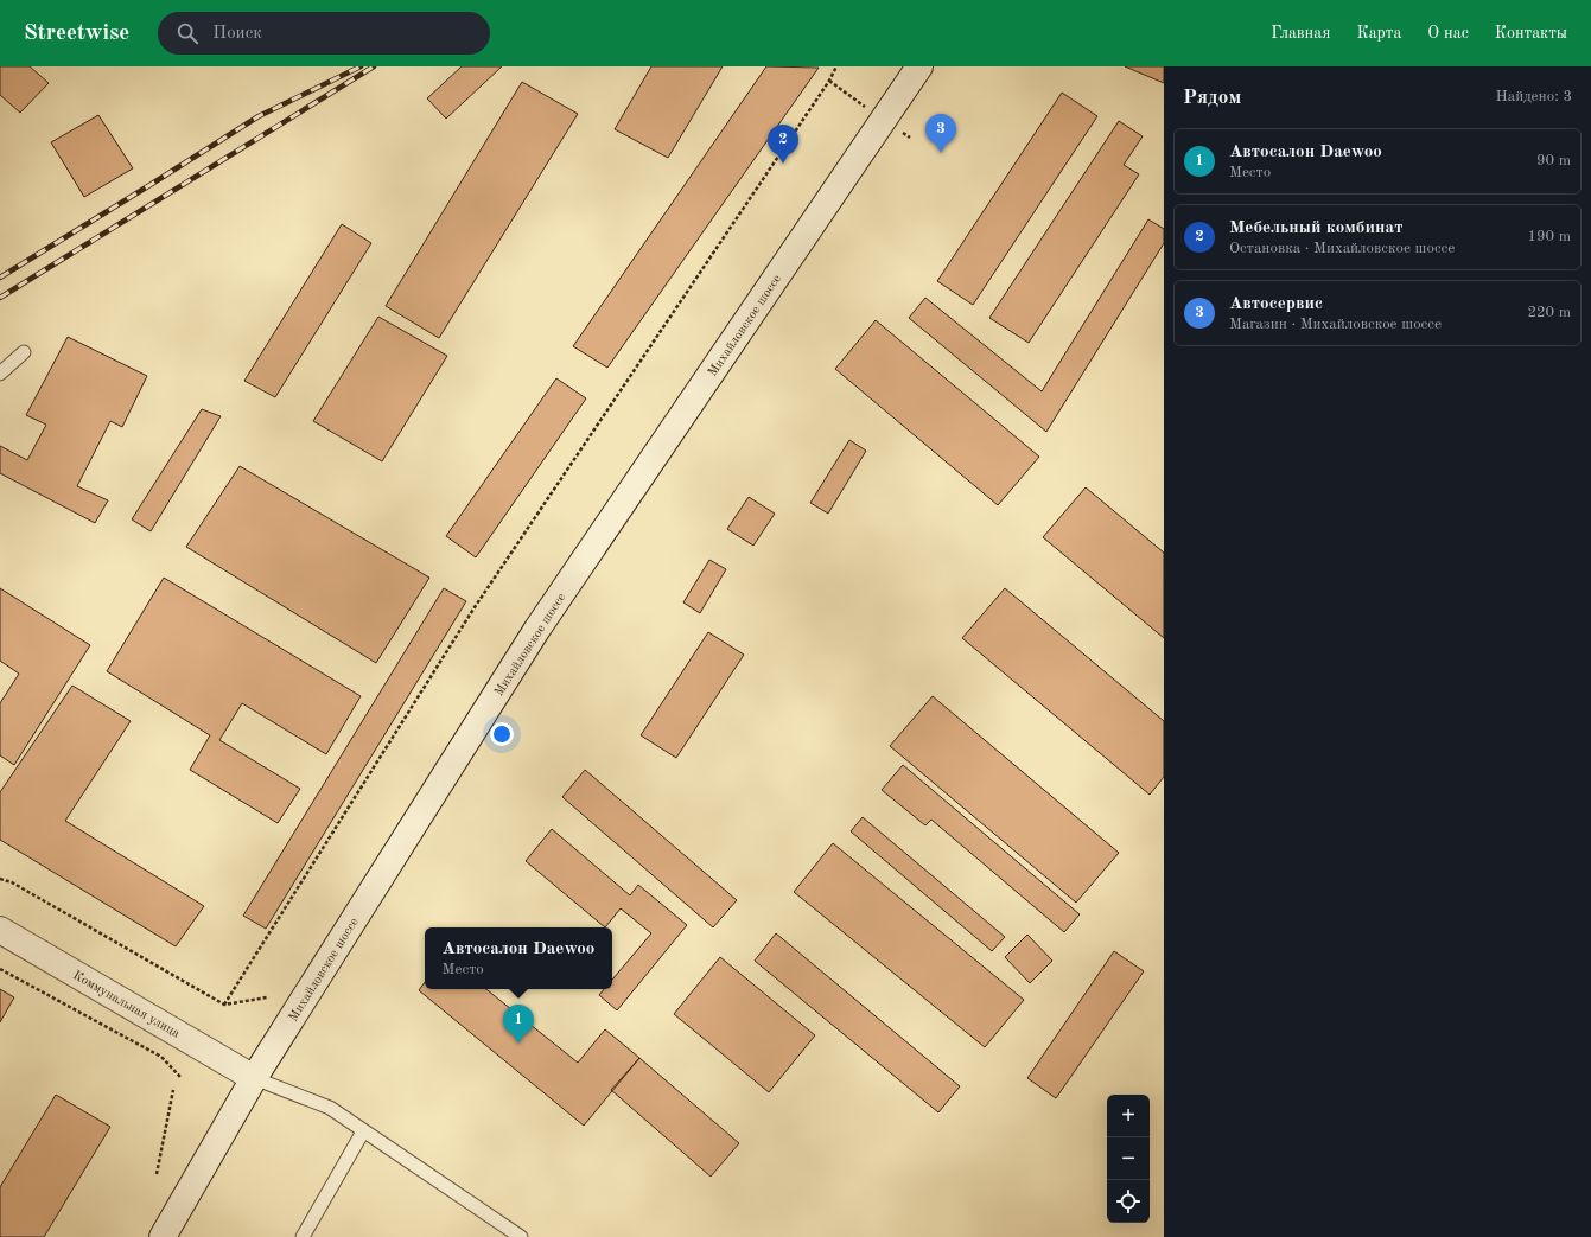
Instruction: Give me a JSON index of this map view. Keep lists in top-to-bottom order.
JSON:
{
  "streets": {
    "main road": ["Михайловское шоссе", "Коммунальная улица"]
  },
  "crossings": [
    ["Михайловское шоссе", "Коммунальная улица"]
  ],
  "page": {
    "header": "Streetwise",
    "search": "Поиск",
    "nav": [
      "Главная",
      "Карта",
      "О нас",
      "Контакты"
    ],
    "heading": ["Рядом", "Найдено: 3"],
    "pins": ["3", "2", "1"],
    "list": [
      {
        "mark": "1",
        "name": "Автосалон Daewoo",
        "note": "Место",
        "value": "90 m"
      },
      {
        "mark": "2",
        "name": "Мебельный комбинат",
        "note": "Остановка · Михайловское шоссе",
        "value": "190 m"
      },
      {
        "mark": "3",
        "name": "Автосервис",
        "note": "Магазин · Михайловское шоссе",
        "value": "220 m"
      }
    ],
    "popup": ["Автосалон Daewoo", "Место"],
    "map_buttons": ["+", "−"]
  }
}
